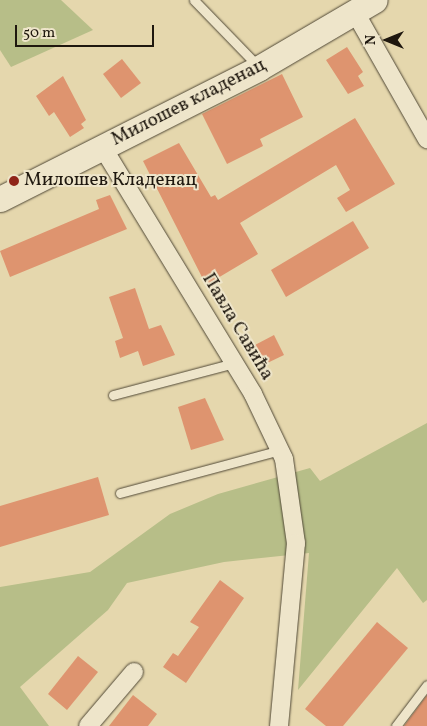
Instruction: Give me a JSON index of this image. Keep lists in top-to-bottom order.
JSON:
{
  "streets": {
    "street": ["Милошев кладенац", "Павла Савића"]
  },
  "crossings": [
    ["Милошев кладенац", "Павла Савића"]
  ],
  "places": ["Милошев Кладенац"],
  "scale_bar": "50 m",
  "north": "left"
}
